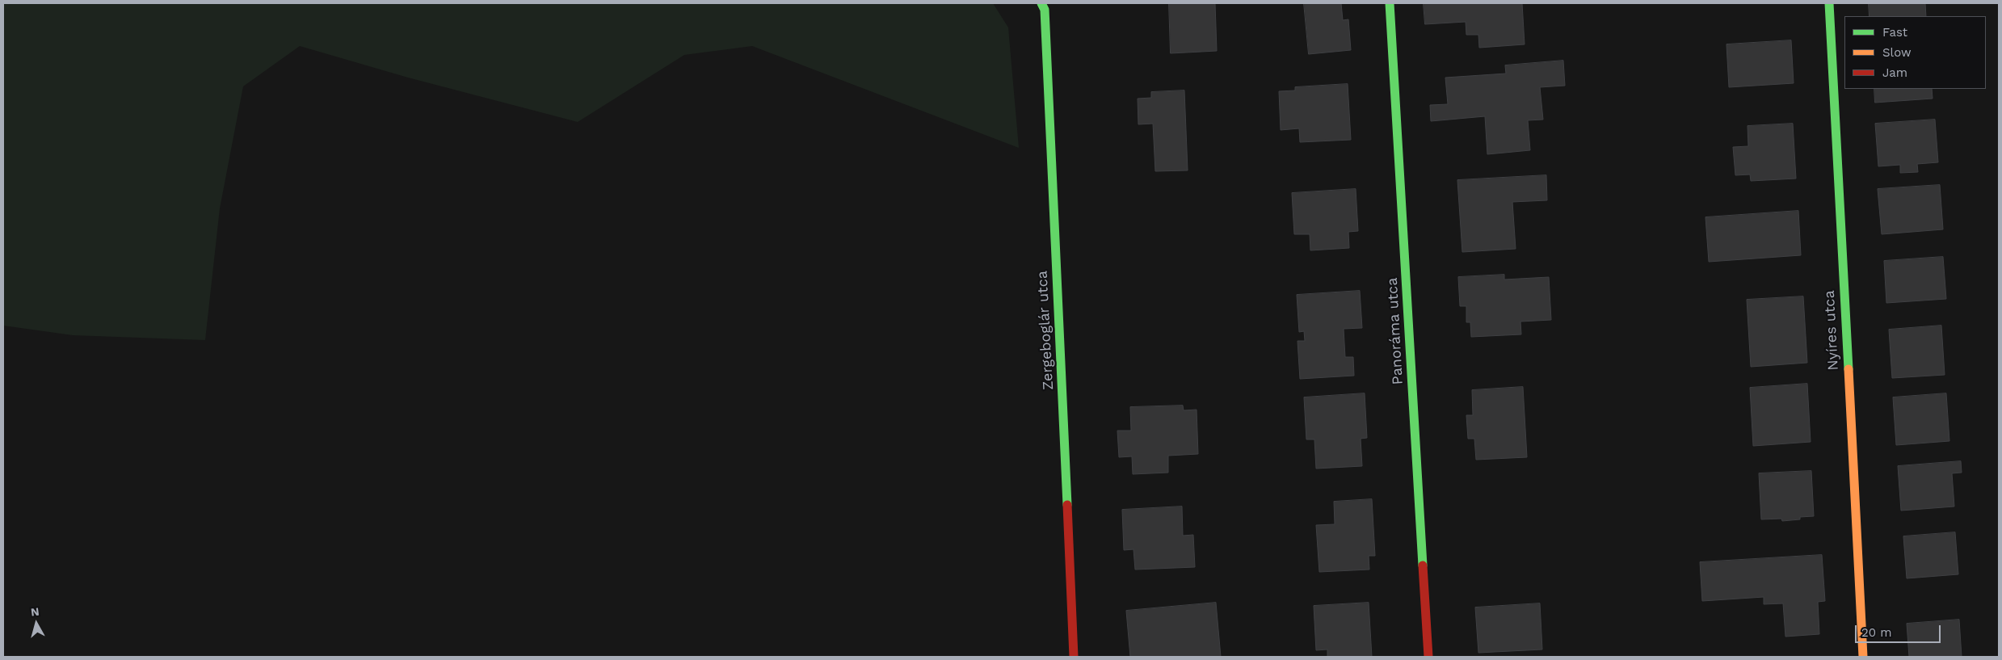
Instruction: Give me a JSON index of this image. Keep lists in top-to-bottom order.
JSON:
{
  "streets": {
    "street": ["Zergeboglár utca", "Nyíres utca", "Panoráma utca"]
  },
  "legend": ["Fast", "Slow", "Jam"],
  "scale_bar": "20 m",
  "north": "top"
}
